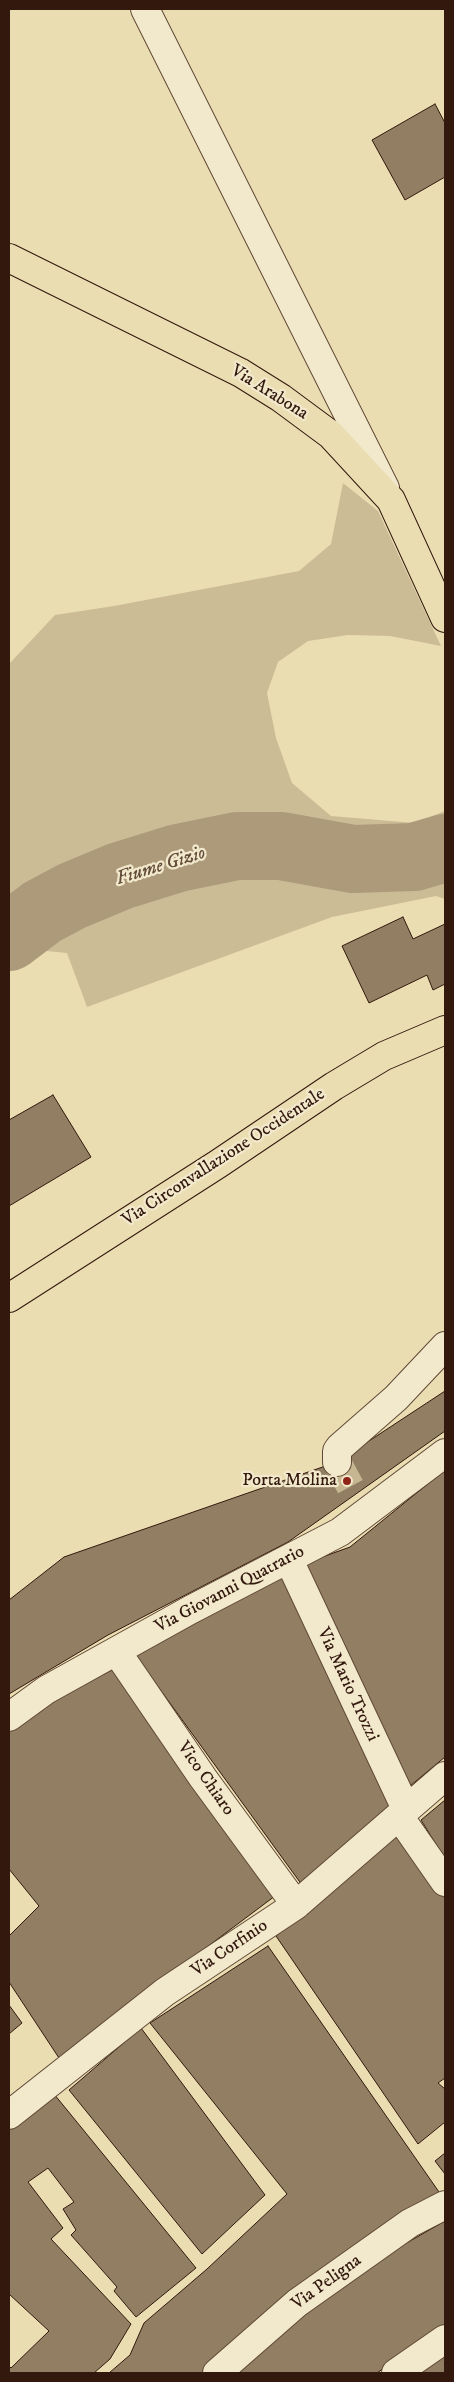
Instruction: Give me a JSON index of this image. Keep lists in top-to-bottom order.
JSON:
{
  "streets": {
    "main road": ["Via Arabona", "Via Circonvallazione Occidentale"],
    "street": [
      "Via Giovanni Quatrario",
      "Via Mario Trozzi",
      "Vico Chiaro",
      "Via Corfinio",
      "Via Peligna"
    ]
  },
  "crossings": [
    ["Via Giovanni Quatrario", "Via Mario Trozzi"],
    ["Via Giovanni Quatrario", "Vico Chiaro"],
    ["Via Mario Trozzi", "Via Corfinio"],
    ["Vico Chiaro", "Via Corfinio"]
  ],
  "water": ["Fiume Gizio"],
  "places": ["Porta Molina"]
}
